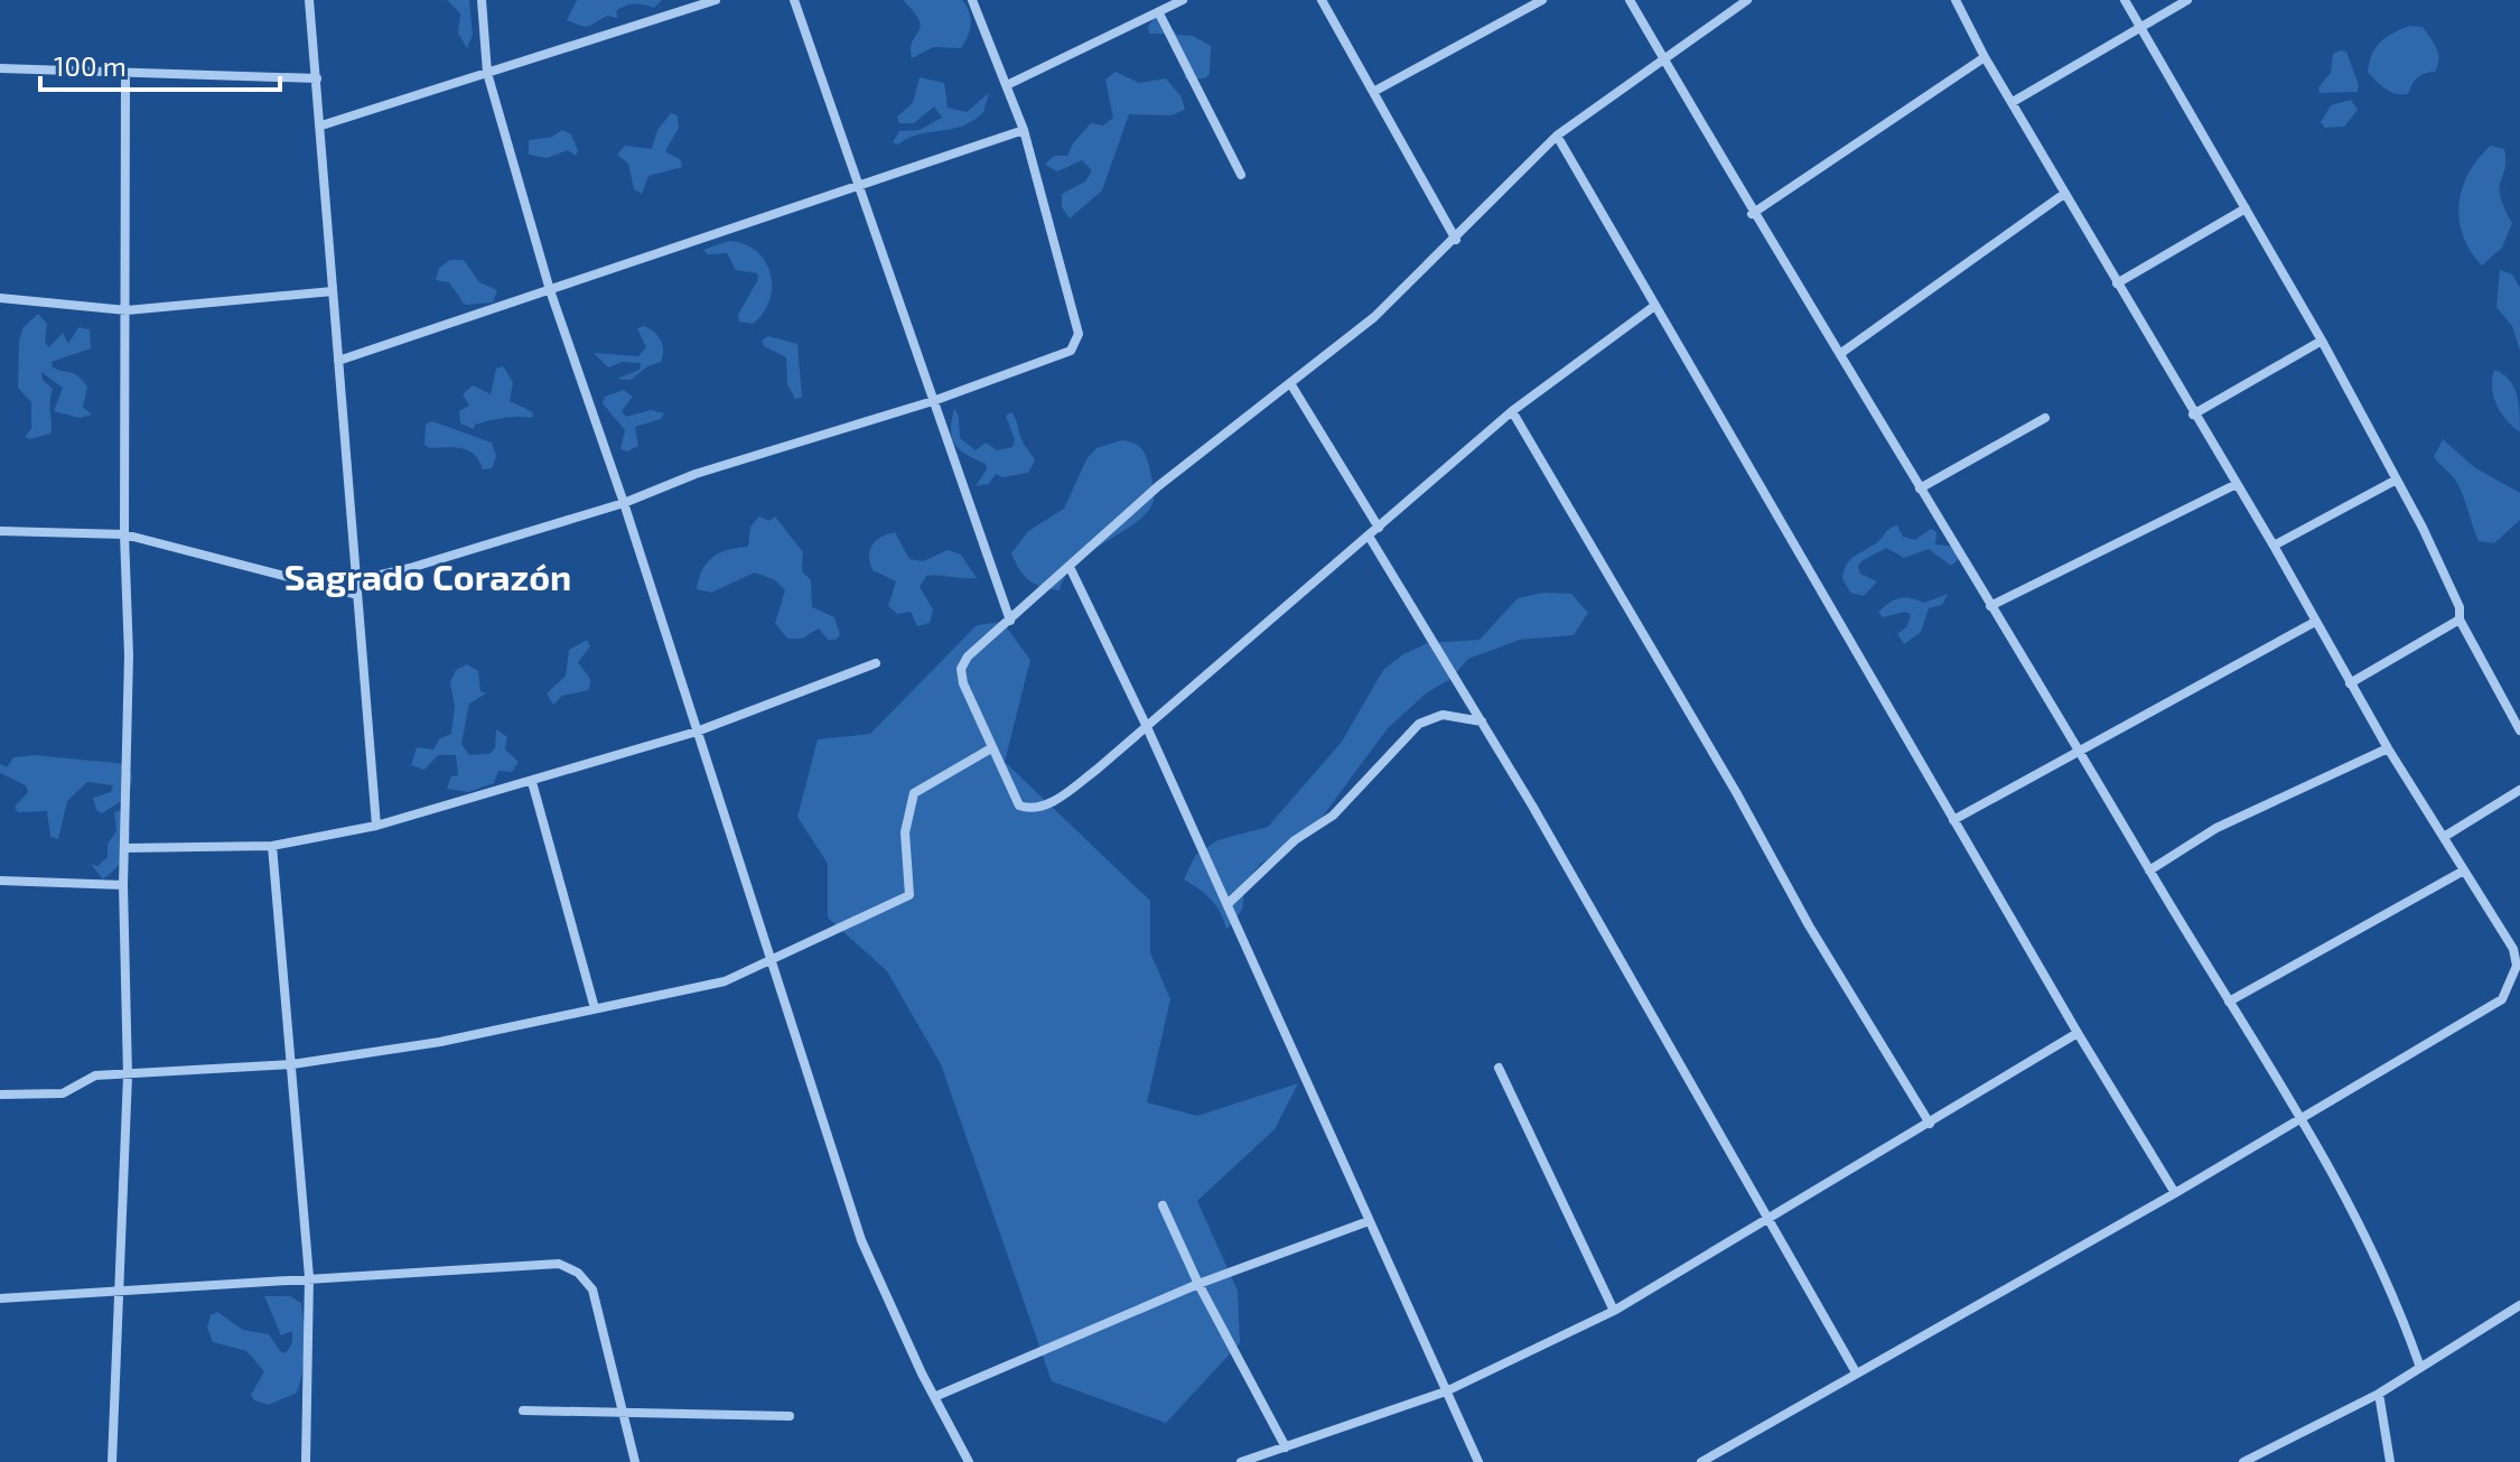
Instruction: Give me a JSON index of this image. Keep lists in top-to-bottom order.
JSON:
{
  "districts": ["Sagrado Corazón"],
  "scale_bar": "100 m"
}
